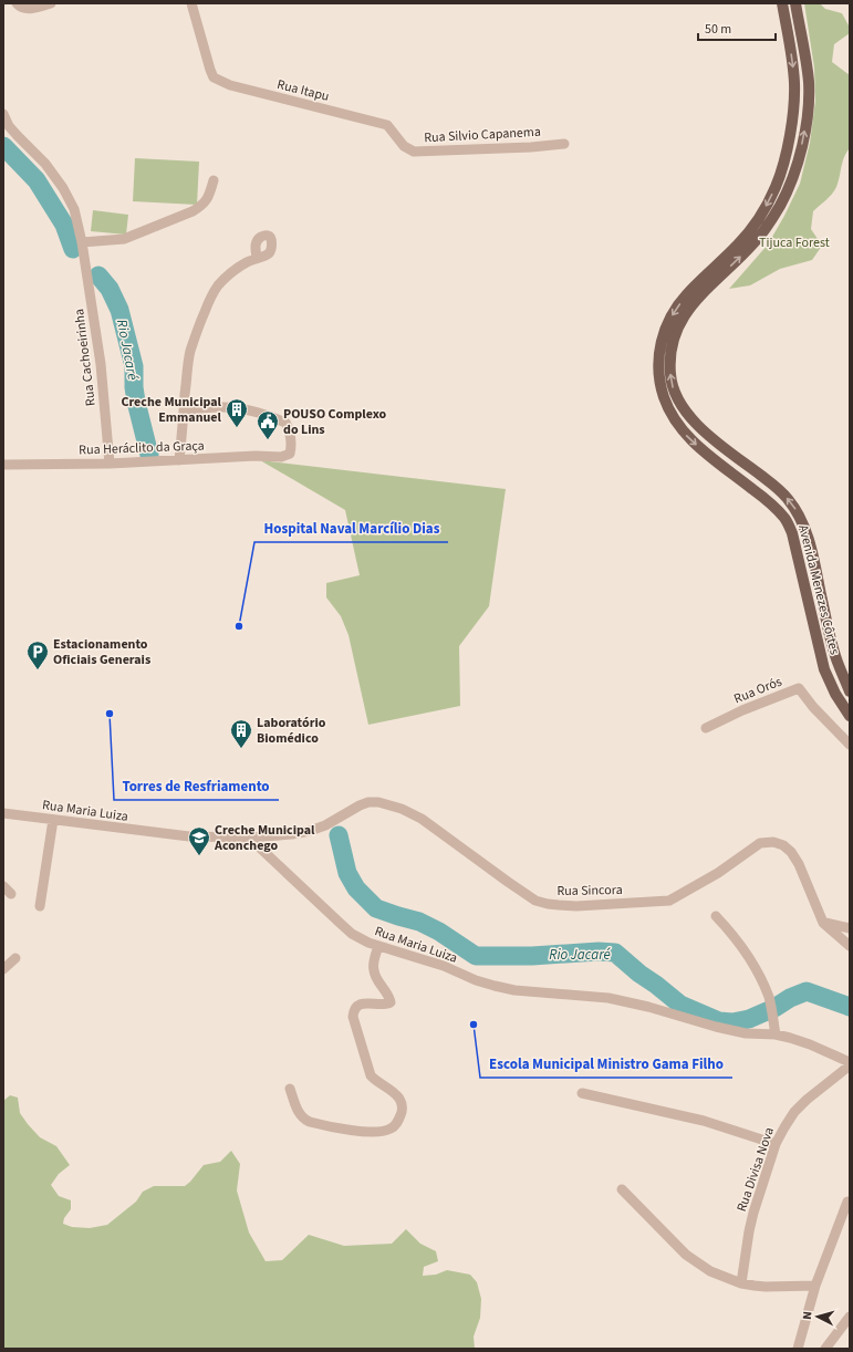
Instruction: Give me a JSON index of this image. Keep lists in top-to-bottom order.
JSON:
{
  "streets": {
    "main road": ["Avenida Menezes Côrtes"],
    "street": [
      "Rua Itapu",
      "Rua Silvio Capanema",
      "Rua Cachoeirinha",
      "Rua Heráclito da Graça",
      "Rua Orós",
      "Rua Maria Luiza",
      "Rua Sincora",
      "Rua Divisa Nova"
    ]
  },
  "crossings": [
    ["Rua Itapu", "Rua Silvio Capanema"],
    ["Rua Cachoeirinha", "Rua Heráclito da Graça"],
    ["Rua Maria Luiza", "Rua Sincora"],
    ["Rua Maria Luiza", "Rua Divisa Nova"]
  ],
  "water": ["Rio Jacaré"],
  "parks": ["Tijuca Forest"],
  "places": {
    "building": ["Creche Municipal Emmanuel", "Laboratório Biomédico"],
    "public building": ["POUSO Complexo do Lins"],
    "other": ["Hospital Naval Marcílio Dias", "Torres de Resfriamento", "Escola Municipal Ministro Gama Filho"],
    "parking": ["Estacionamento Oficiais Generais"],
    "school or university": ["Creche Municipal Aconchego"]
  },
  "scale_bar": "50 m",
  "north": "left"
}
